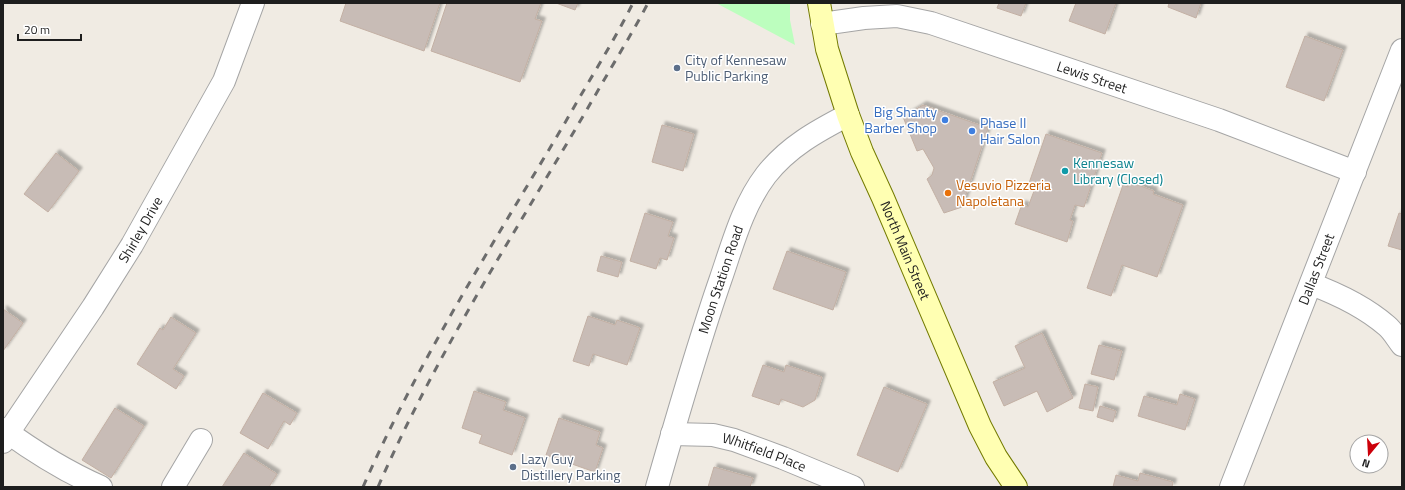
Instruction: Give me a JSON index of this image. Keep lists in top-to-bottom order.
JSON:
{
  "streets": {
    "main road": ["North Main Street"],
    "street": [
      "Lewis Street",
      "Shirley Drive",
      "Dallas Street",
      "Moon Station Road",
      "Whitfield Place"
    ]
  },
  "crossings": [
    ["Lewis Street", "North Main Street"],
    ["Lewis Street", "Dallas Street"],
    ["North Main Street", "Moon Station Road"],
    ["Moon Station Road", "Whitfield Place"]
  ],
  "places": [
    "City of Kennesaw Public Parking",
    "Big Shanty Barber Shop",
    "Phase II Hair Salon",
    "Kennesaw Library (Closed)",
    "Vesuvio Pizzeria Napoletana",
    "Lazy Guy Distillery Parking"
  ],
  "scale_bar": "20 m",
  "north": "bottom"
}
